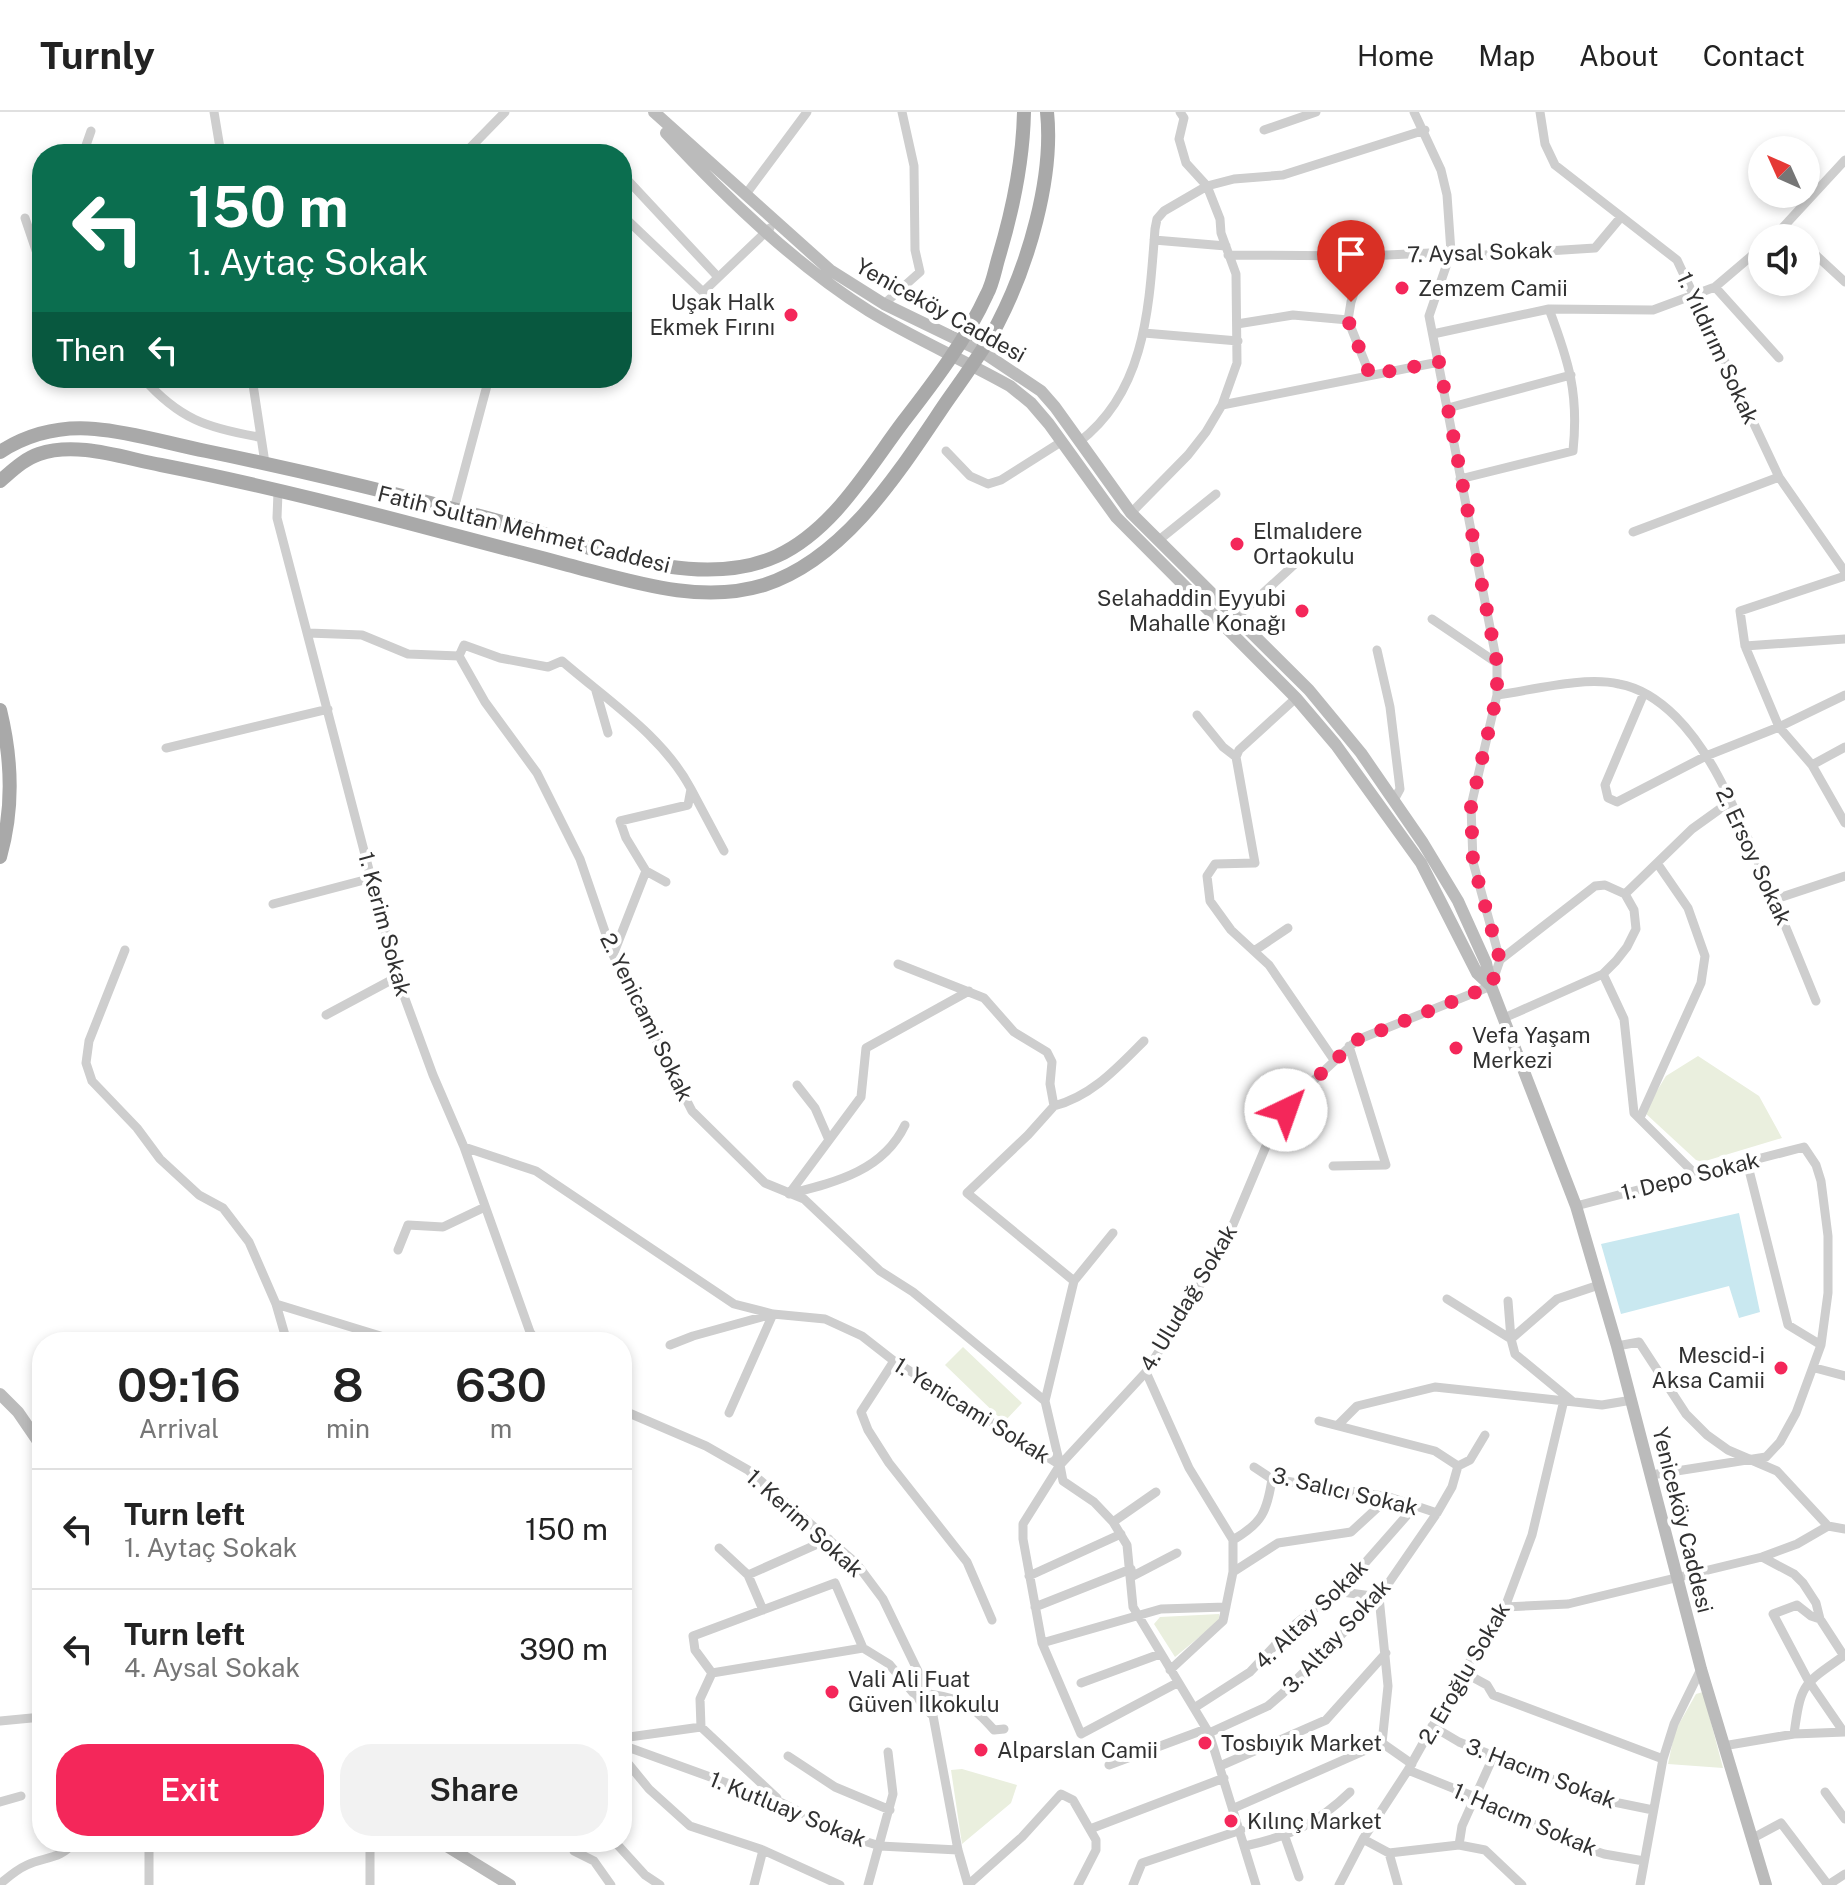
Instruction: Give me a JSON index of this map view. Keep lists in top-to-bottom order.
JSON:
{
  "streets": {
    "main road": ["Fatih Sultan Mehmet Caddesi"],
    "street": [
      "7. Aysal Sokak",
      "Yeniceköy Caddesi",
      "1. Yıldırım Sokak",
      "2. Ersoy Sokak",
      "1. Kerim Sokak",
      "2. Yenicami Sokak",
      "1. Depo Sokak",
      "4. Uludağ Sokak",
      "1. Yenicami Sokak",
      "3. Salıcı Sokak",
      "4. Altay Sokak",
      "3. Altay Sokak",
      "2. Eroğlu Sokak",
      "3. Hacım Sokak",
      "1. Kutluay Sokak",
      "1. Hacım Sokak"
    ]
  },
  "crossings": [
    ["7. Aysal Sokak", "1. Yıldırım Sokak"],
    ["Yeniceköy Caddesi", "Fatih Sultan Mehmet Caddesi"],
    ["Yeniceköy Caddesi", "1. Depo Sokak"],
    ["Yeniceköy Caddesi", "4. Uludağ Sokak"],
    ["Fatih Sultan Mehmet Caddesi", "1. Kerim Sokak"],
    ["1. Kerim Sokak", "1. Yenicami Sokak"],
    ["1. Kerim Sokak", "1. Kutluay Sokak"],
    ["4. Uludağ Sokak", "1. Yenicami Sokak"],
    ["1. Yenicami Sokak", "4. Altay Sokak"],
    ["1. Yenicami Sokak", "3. Altay Sokak"],
    ["3. Salıcı Sokak", "4. Altay Sokak"],
    ["3. Salıcı Sokak", "3. Altay Sokak"],
    ["2. Eroğlu Sokak", "3. Hacım Sokak"],
    ["2. Eroğlu Sokak", "1. Hacım Sokak"]
  ],
  "places": [
    "Zemzem Camii",
    "Uşak Halk Ekmek Fırını",
    "Elmalıdere Ortaokulu",
    "Selahaddin Eyyubi Mahalle Konağı",
    "Vefa Yaşam Merkezi",
    "Mescid-i Aksa Camii",
    "Vali Ali Fuat Güven İlkokulu",
    "Tosbıyık Market",
    "Alparslan Camii",
    "Kılınç Market"
  ],
  "north": "top left",
  "page": {
    "header": "Turnly",
    "nav": [
      "Home",
      "Map",
      "About",
      "Contact"
    ],
    "turn": ["150 m", "1. Aytaç Sokak"],
    "then": "Then",
    "eta": [
      "09:16",
      "Arrival",
      "8",
      "min",
      "630",
      "m"
    ],
    "list": [
      {
        "name": "Turn left",
        "note": "1. Aytaç Sokak",
        "value": "150 m"
      },
      {
        "name": "Turn left",
        "note": "4. Aysal Sokak",
        "value": "390 m"
      }
    ],
    "buttons": ["Exit", "Share"]
  }
}
